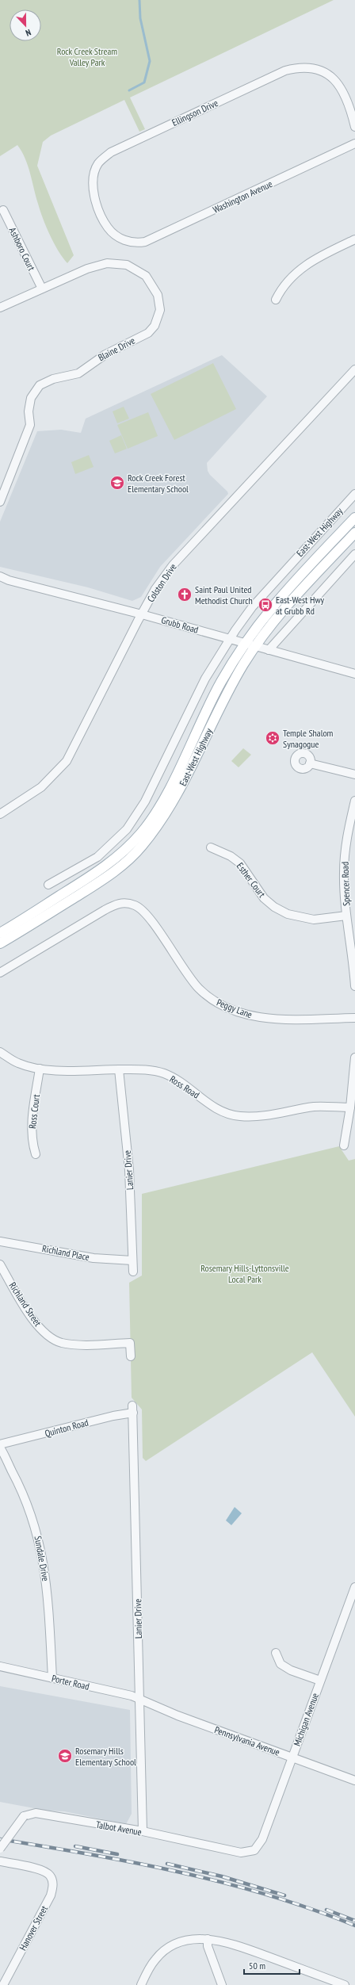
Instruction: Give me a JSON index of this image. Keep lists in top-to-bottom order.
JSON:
{
  "streets": {
    "main road": ["East-West Highway"],
    "street": [
      "Ellingson Drive",
      "Washington Avenue",
      "Ashboro Court",
      "Blaine Drive",
      "Colston Drive",
      "Grubb Road",
      "Esther Court",
      "Spencer Road",
      "Peggy Lane",
      "Ross Road",
      "Ross Court",
      "Lanier Drive",
      "Richland Place",
      "Richland Street",
      "Quinton Road",
      "Sundale Drive",
      "Porter Road",
      "Michigan Avenue",
      "Pennsylvania Avenue",
      "Talbot Avenue",
      "Hanover Street"
    ]
  },
  "crossings": [
    ["Ellingson Drive", "Washington Avenue"],
    ["Ashboro Court", "Blaine Drive"],
    ["East-West Highway", "Grubb Road"],
    ["Colston Drive", "Grubb Road"],
    ["Esther Court", "Spencer Road"],
    ["Ross Road", "Ross Court"],
    ["Ross Road", "Lanier Drive"],
    ["Lanier Drive", "Richland Place"],
    ["Lanier Drive", "Quinton Road"],
    ["Lanier Drive", "Porter Road"],
    ["Lanier Drive", "Pennsylvania Avenue"],
    ["Lanier Drive", "Talbot Avenue"],
    ["Sundale Drive", "Porter Road"],
    ["Porter Road", "Pennsylvania Avenue"],
    ["Michigan Avenue", "Pennsylvania Avenue"],
    ["Michigan Avenue", "Talbot Avenue"]
  ],
  "parks": ["Rock Creek Stream Valley Park", "Rosemary Hills-Lyttonsville Local Park"],
  "places": {
    "school or university": ["Rock Creek Forest Elementary School", "Rosemary Hills Elementary School"],
    "church": ["Saint Paul United Methodist Church"],
    "bus stop": ["East-West Hwy at Grubb Rd"],
    "synagogue": ["Temple Shalom Synagogue"]
  },
  "scale_bar": "50 m",
  "north": "bottom"
}
